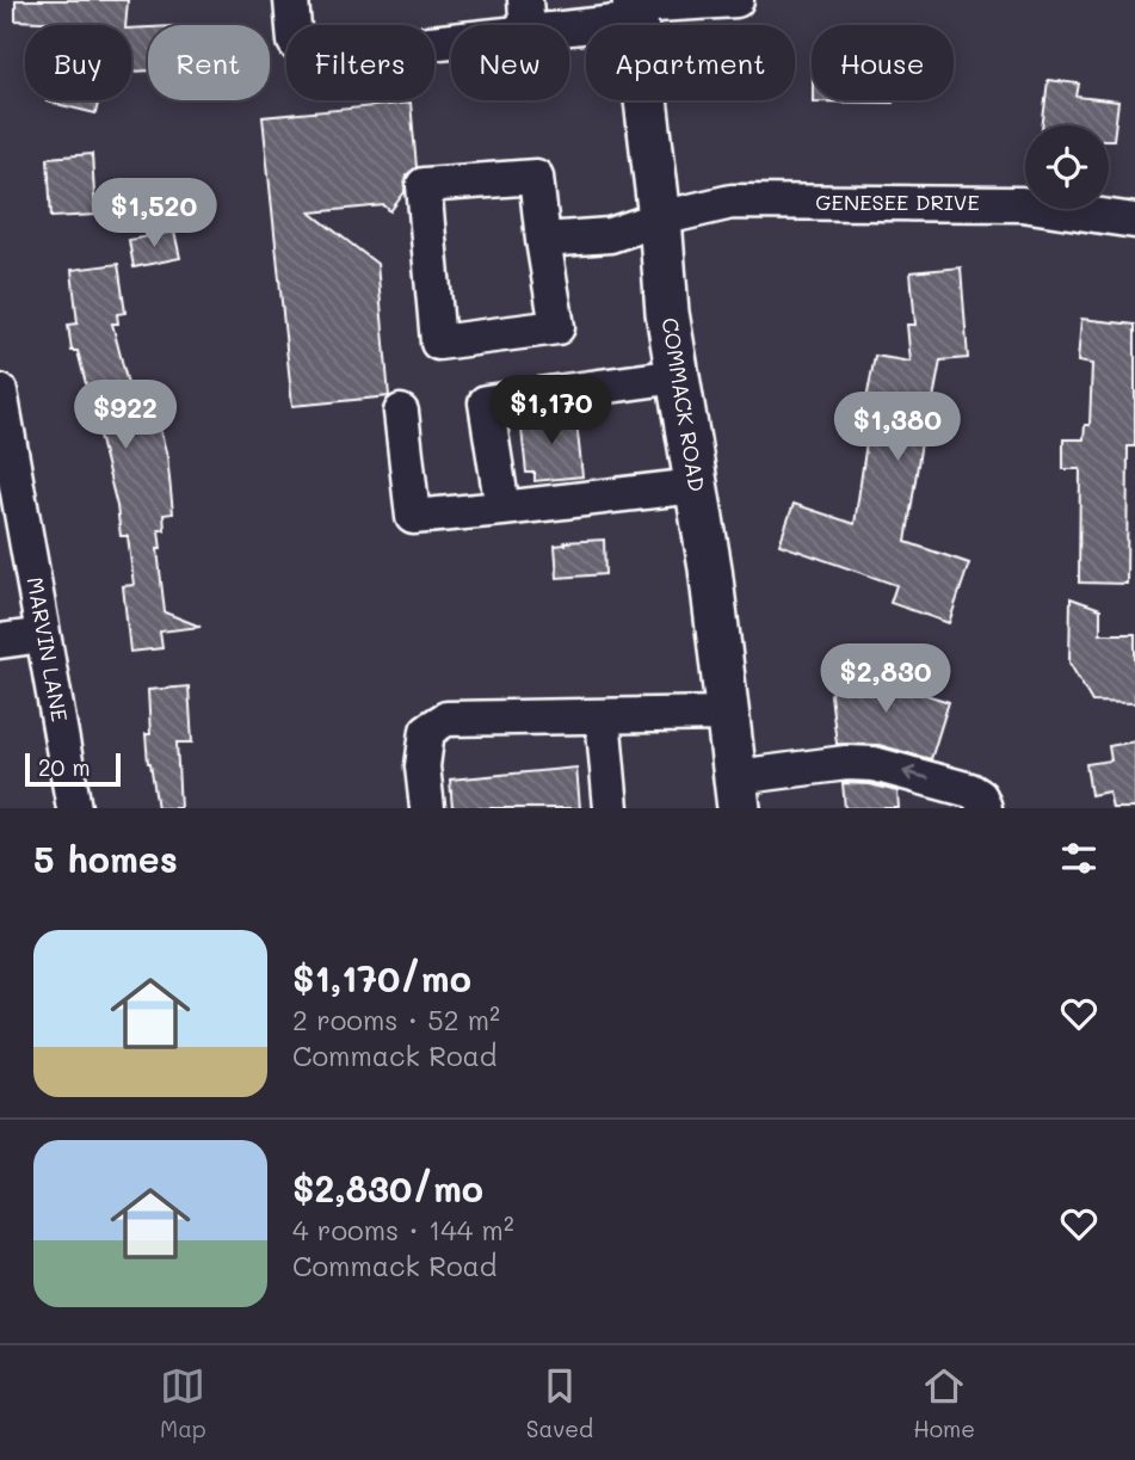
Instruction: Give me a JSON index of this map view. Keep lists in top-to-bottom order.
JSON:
{
  "streets": {
    "main road": ["COMMACK ROAD"],
    "street": ["GENESEE DRIVE", "MARVIN LANE"]
  },
  "crossings": [
    ["GENESEE DRIVE", "COMMACK ROAD"]
  ],
  "scale_bar": "20 m",
  "page": {
    "chip": [
      "Buy",
      "Rent",
      "Filters",
      "New",
      "Apartment",
      "House"
    ],
    "price": [
      "$1,520",
      "$1,170",
      "$922",
      "$1,380",
      "$2,830"
    ],
    "scale": "20 m",
    "heading": "5 homes",
    "list": [
      {
        "name": "$1,170/mo",
        "note": "2 rooms · 52 m² · Commack Road"
      },
      {
        "name": "$2,830/mo",
        "note": "4 rooms · 144 m² · Commack Road"
      }
    ],
    "tabs": ["Map", "Saved", "Home"]
  }
}
